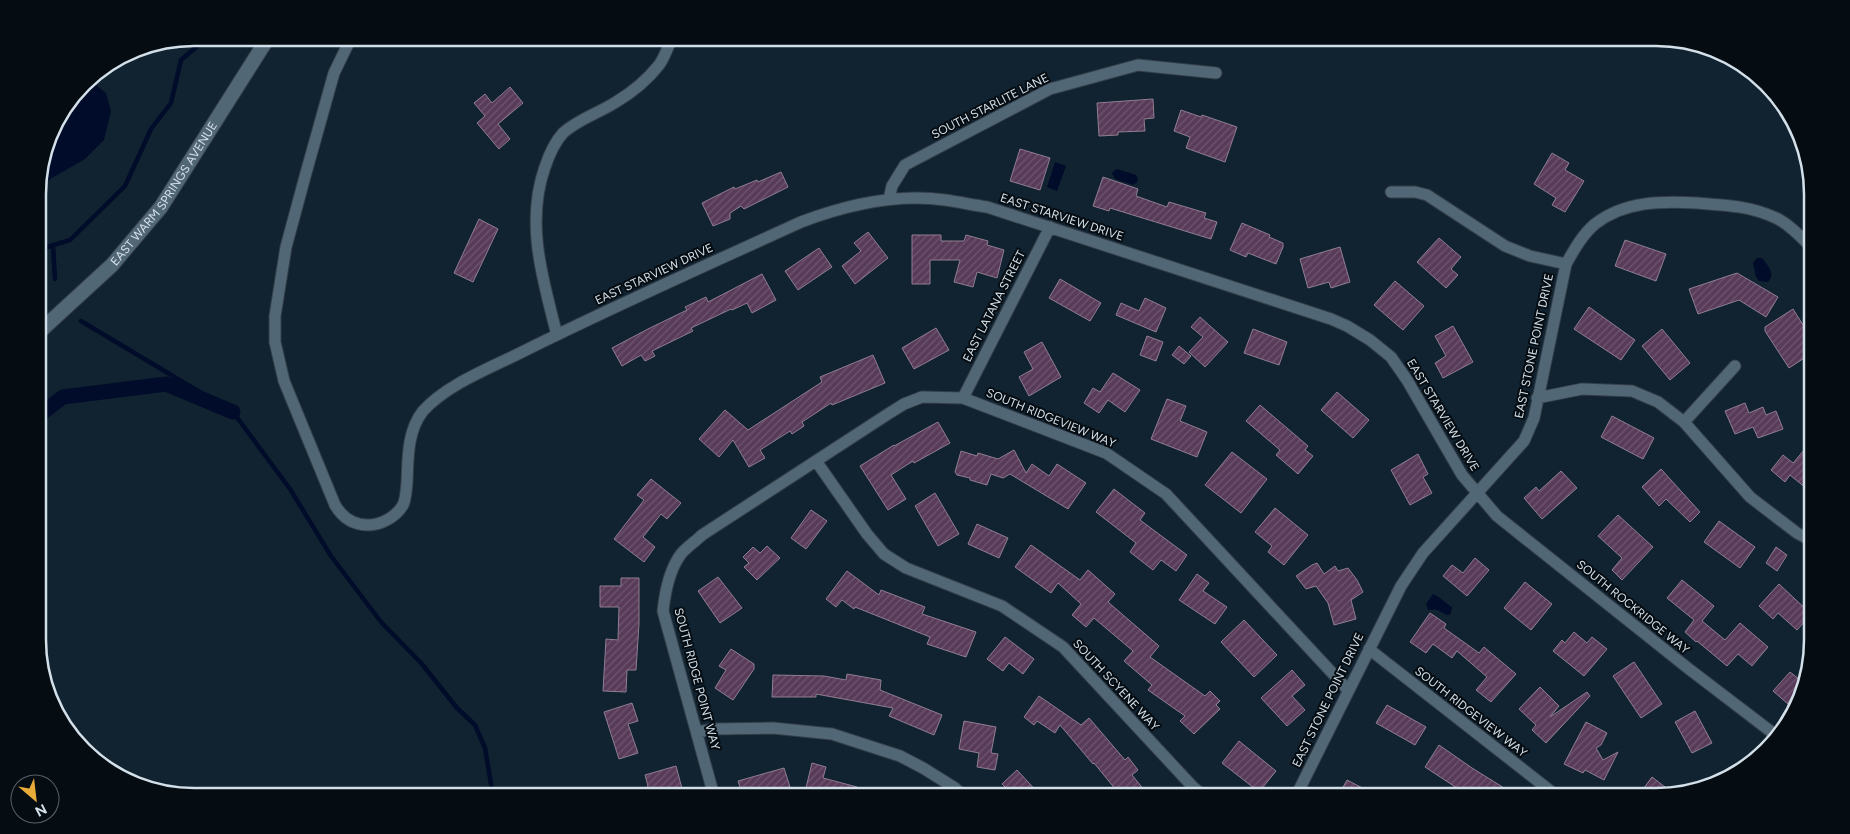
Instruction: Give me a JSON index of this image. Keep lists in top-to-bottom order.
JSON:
{
  "streets": {
    "street": [
      "SOUTH STARLITE LANE",
      "EAST WARM SPRINGS AVENUE",
      "EAST STARVIEW DRIVE",
      "EAST LATANA STREET",
      "EAST STONE POINT DRIVE",
      "SOUTH RIDGEVIEW WAY",
      "SOUTH ROCKRIDGE WAY",
      "SOUTH RIDGE POINT WAY",
      "SOUTH SCYENE WAY"
    ]
  },
  "crossings": [
    ["SOUTH STARLITE LANE", "EAST STARVIEW DRIVE"],
    ["EAST STARVIEW DRIVE", "EAST LATANA STREET"],
    ["EAST STARVIEW DRIVE", "EAST STONE POINT DRIVE"],
    ["EAST STARVIEW DRIVE", "SOUTH ROCKRIDGE WAY"],
    ["EAST LATANA STREET", "SOUTH RIDGEVIEW WAY"],
    ["EAST STONE POINT DRIVE", "SOUTH RIDGEVIEW WAY"],
    ["EAST STONE POINT DRIVE", "SOUTH ROCKRIDGE WAY"],
    ["SOUTH RIDGEVIEW WAY", "SOUTH RIDGE POINT WAY"],
    ["SOUTH RIDGEVIEW WAY", "SOUTH SCYENE WAY"],
    ["SOUTH RIDGE POINT WAY", "SOUTH SCYENE WAY"]
  ],
  "north": "bottom right"
}
